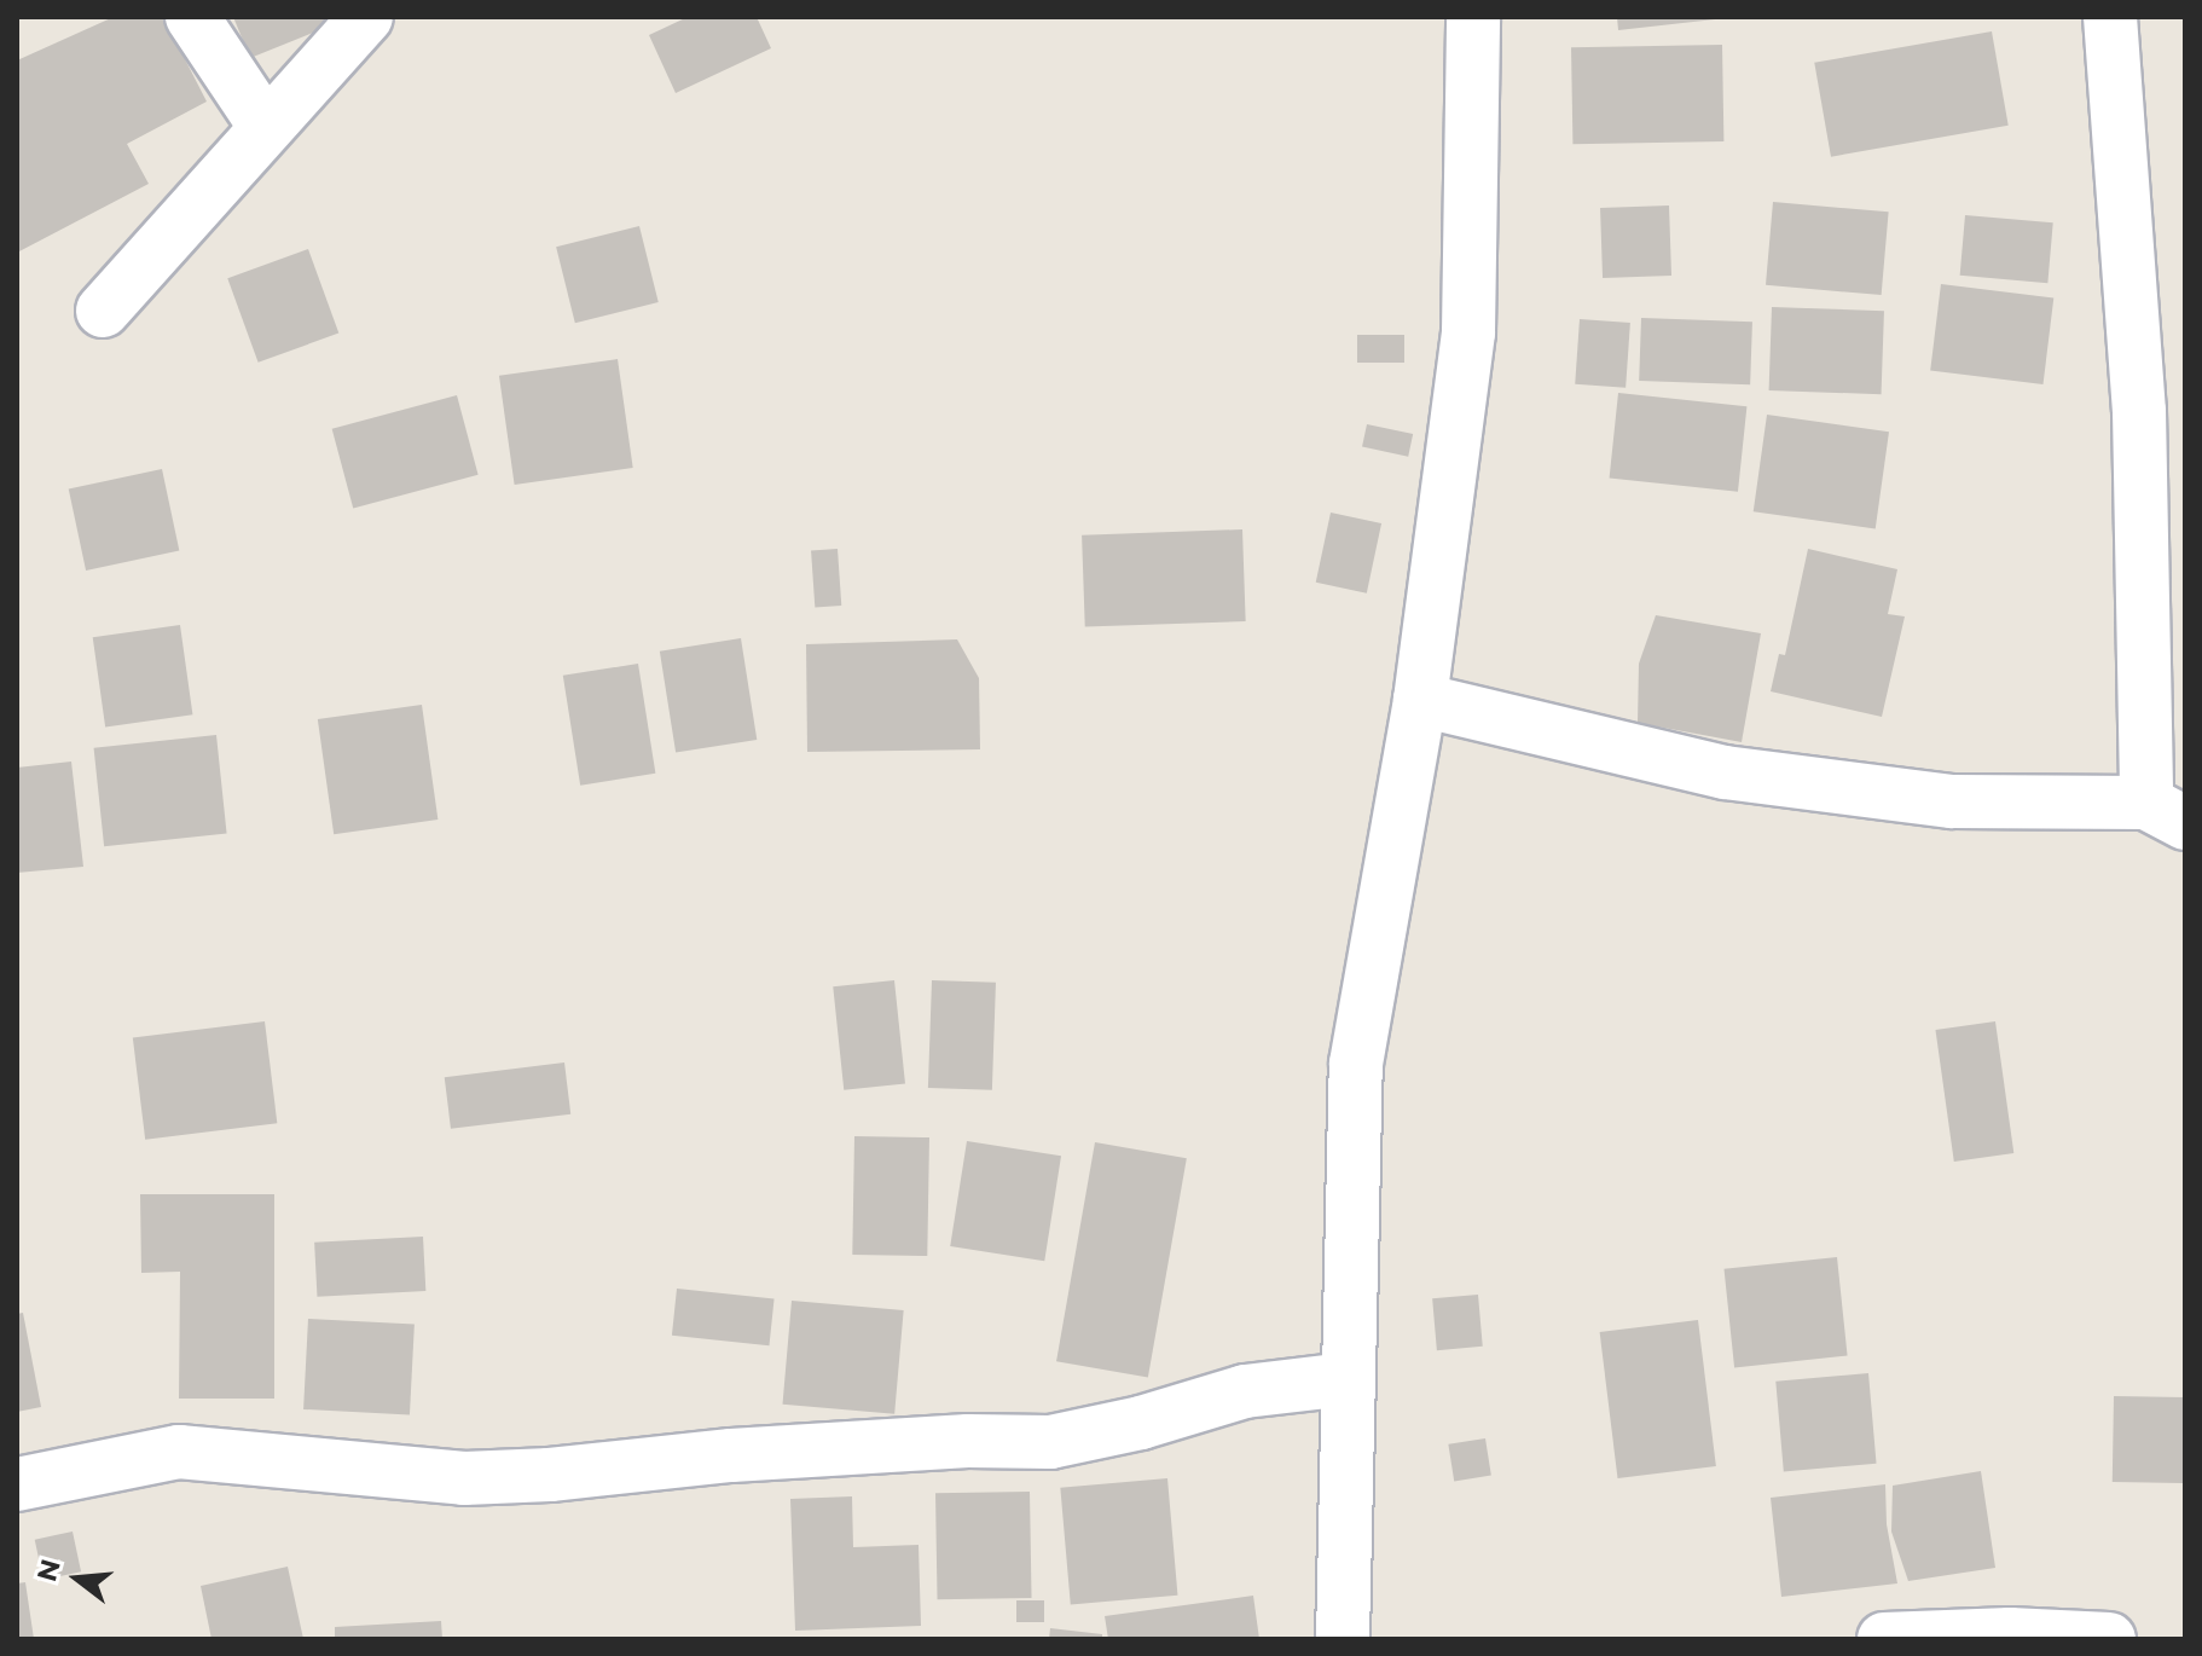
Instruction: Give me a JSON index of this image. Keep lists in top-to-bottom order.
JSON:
{
  "north": "left"
}
